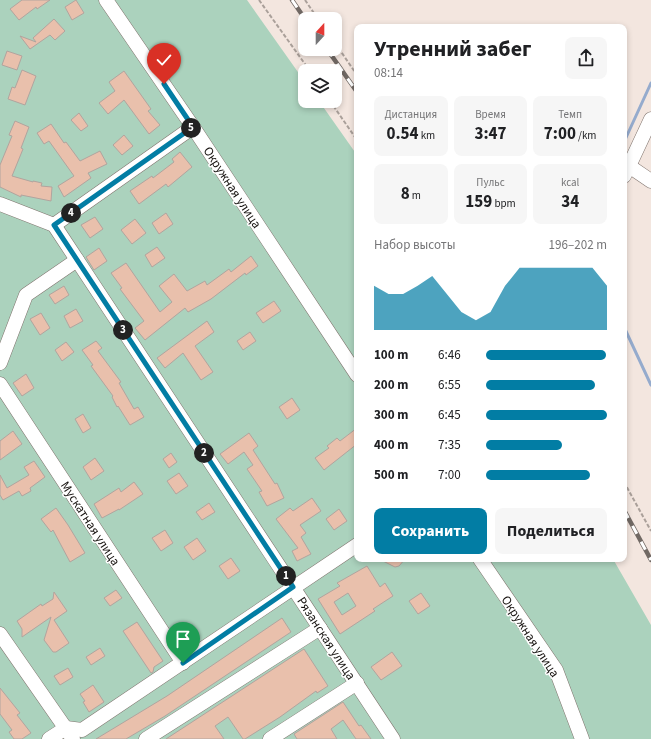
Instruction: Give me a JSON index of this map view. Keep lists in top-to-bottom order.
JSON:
{
  "streets": {
    "street": ["Окружная улица", "Мускатная улица", "Рязанская улица"]
  },
  "north": "top",
  "page": {
    "heading": ["Утренний забег", "08:14"],
    "stats": [
      ["Дистанция", "0.54 km"],
      ["Время", "3:47"],
      ["Темп", "7:00 /km"],
      ["8 m"],
      ["Пульс", "159 bpm"],
      ["kcal", "34"]
    ],
    "pins": [
      "5",
      "4",
      "3",
      "2",
      "1"
    ],
    "chart": ["Набор высоты", "196–202 m"],
    "list": [
      {
        "name": "100 m",
        "note": "6:46"
      },
      {
        "name": "200 m",
        "note": "6:55"
      },
      {
        "name": "300 m",
        "note": "6:45"
      },
      {
        "name": "400 m",
        "note": "7:35"
      },
      {
        "name": "500 m",
        "note": "7:00"
      }
    ],
    "buttons": ["Сохранить", "Поделиться"]
  }
}
